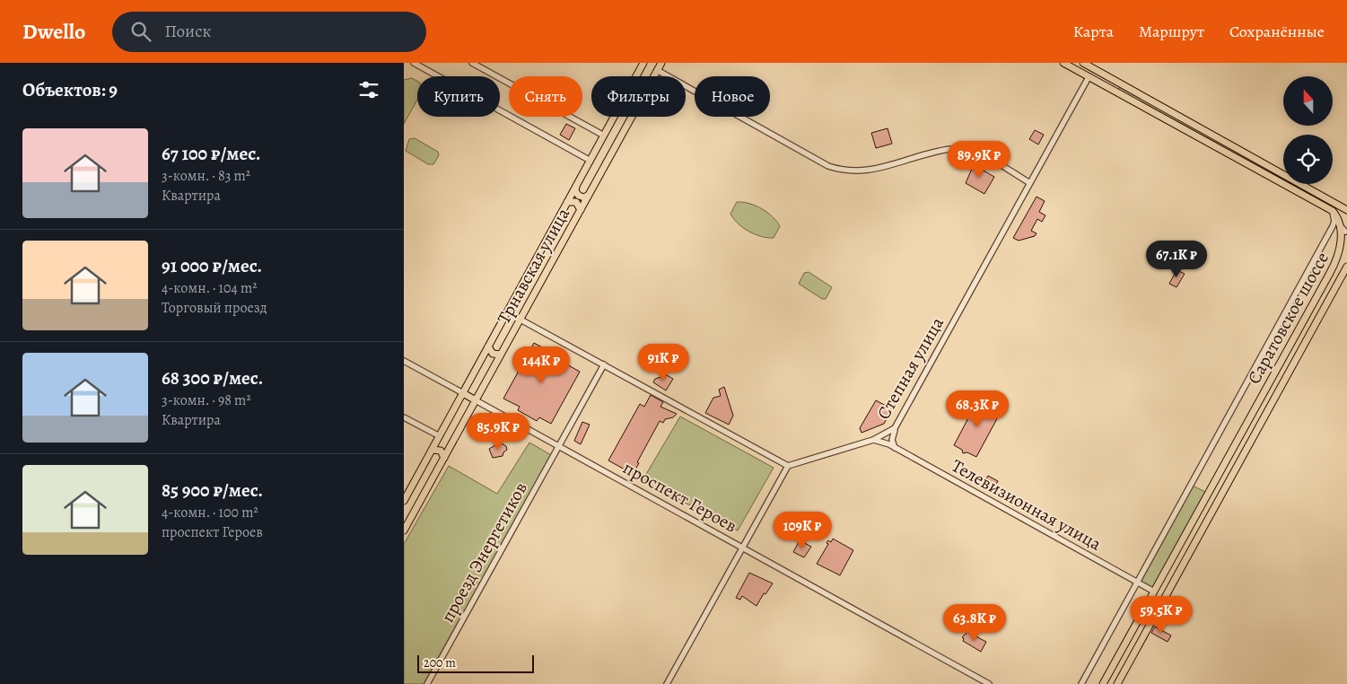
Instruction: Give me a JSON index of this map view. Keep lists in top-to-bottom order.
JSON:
{
  "streets": {
    "main road": [
      "Трнавская улица",
      "Саратовское шоссе",
      "проспект Героев",
      "Телевизионная улица"
    ],
    "street": ["Степная улица", "проезд Энергетиков"]
  },
  "crossings": [
    ["Трнавская улица", "проспект Героев"],
    ["Саратовское шоссе", "Телевизионная улица"],
    ["Степная улица", "Телевизионная улица"],
    ["проспект Героев", "проезд Энергетиков"]
  ],
  "scale_bar": "200 m",
  "north": "top",
  "page": {
    "header": "Dwello",
    "search": "Поиск",
    "nav": ["Карта", "Маршрут", "Сохранённые"],
    "heading": "Объектов: 9",
    "chip": [
      "Купить",
      "Снять",
      "Фильтры",
      "Новое"
    ],
    "list": [
      {
        "name": "67 100 ₽/мес.",
        "note": "3-комн. · 83 m² · Квартира"
      },
      {
        "name": "91 000 ₽/мес.",
        "note": "4-комн. · 104 m² · Торговый проезд"
      },
      {
        "name": "68 300 ₽/мес.",
        "note": "3-комн. · 98 m² · Квартира"
      },
      {
        "name": "85 900 ₽/мес.",
        "note": "4-комн. · 100 m² · проспект Героев"
      }
    ],
    "price": [
      "89.9K ₽",
      "67.1K ₽",
      "91K ₽",
      "144K ₽",
      "68.3K ₽",
      "85.9K ₽",
      "109K ₽",
      "59.5K ₽",
      "63.8K ₽"
    ],
    "scale": "200 m"
  }
}
